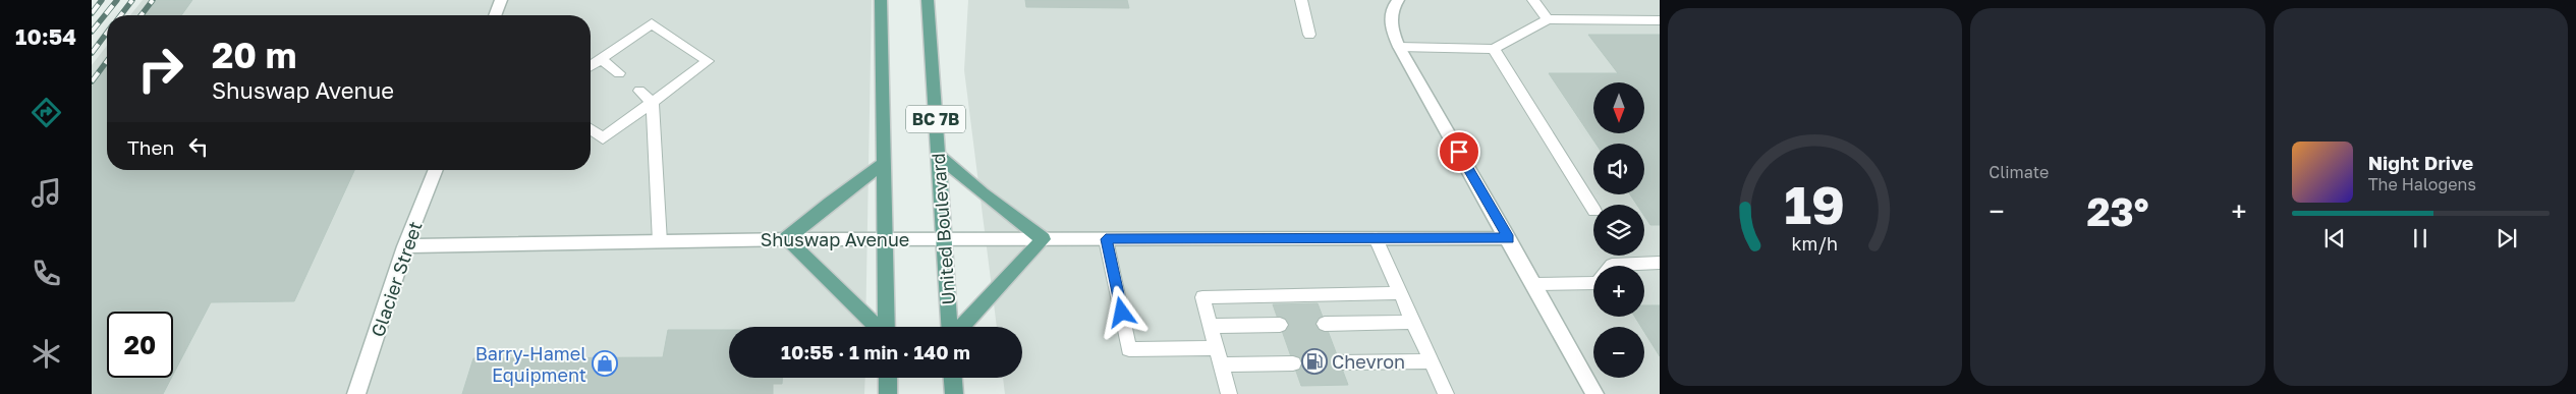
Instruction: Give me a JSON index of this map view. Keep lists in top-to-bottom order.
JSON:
{
  "streets": {
    "main road": ["BC 7B", "United Boulevard"],
    "street": ["Shuswap Avenue", "Glacier Street"]
  },
  "crossings": [
    ["BC 7B", "Shuswap Avenue"],
    ["United Boulevard", "Shuswap Avenue"],
    ["Shuswap Avenue", "Glacier Street"]
  ],
  "places": {
    "fuel station": ["Chevron"],
    "shop": ["Barry-Hamel Equipment"]
  },
  "north": "bottom",
  "page": {
    "tabs": "10:54",
    "tile": "Climate",
    "turn": ["20 m", "Shuswap Avenue"],
    "map_buttons": ["+", "−"],
    "then": "Then",
    "song": ["Night Drive", "The Halogens"],
    "heat": ["−", "23°", "+"],
    "limit": "20",
    "trip": "10:55 · 1 min · 140 m",
    "gauge": ["19", "km/h"]
  }
}
